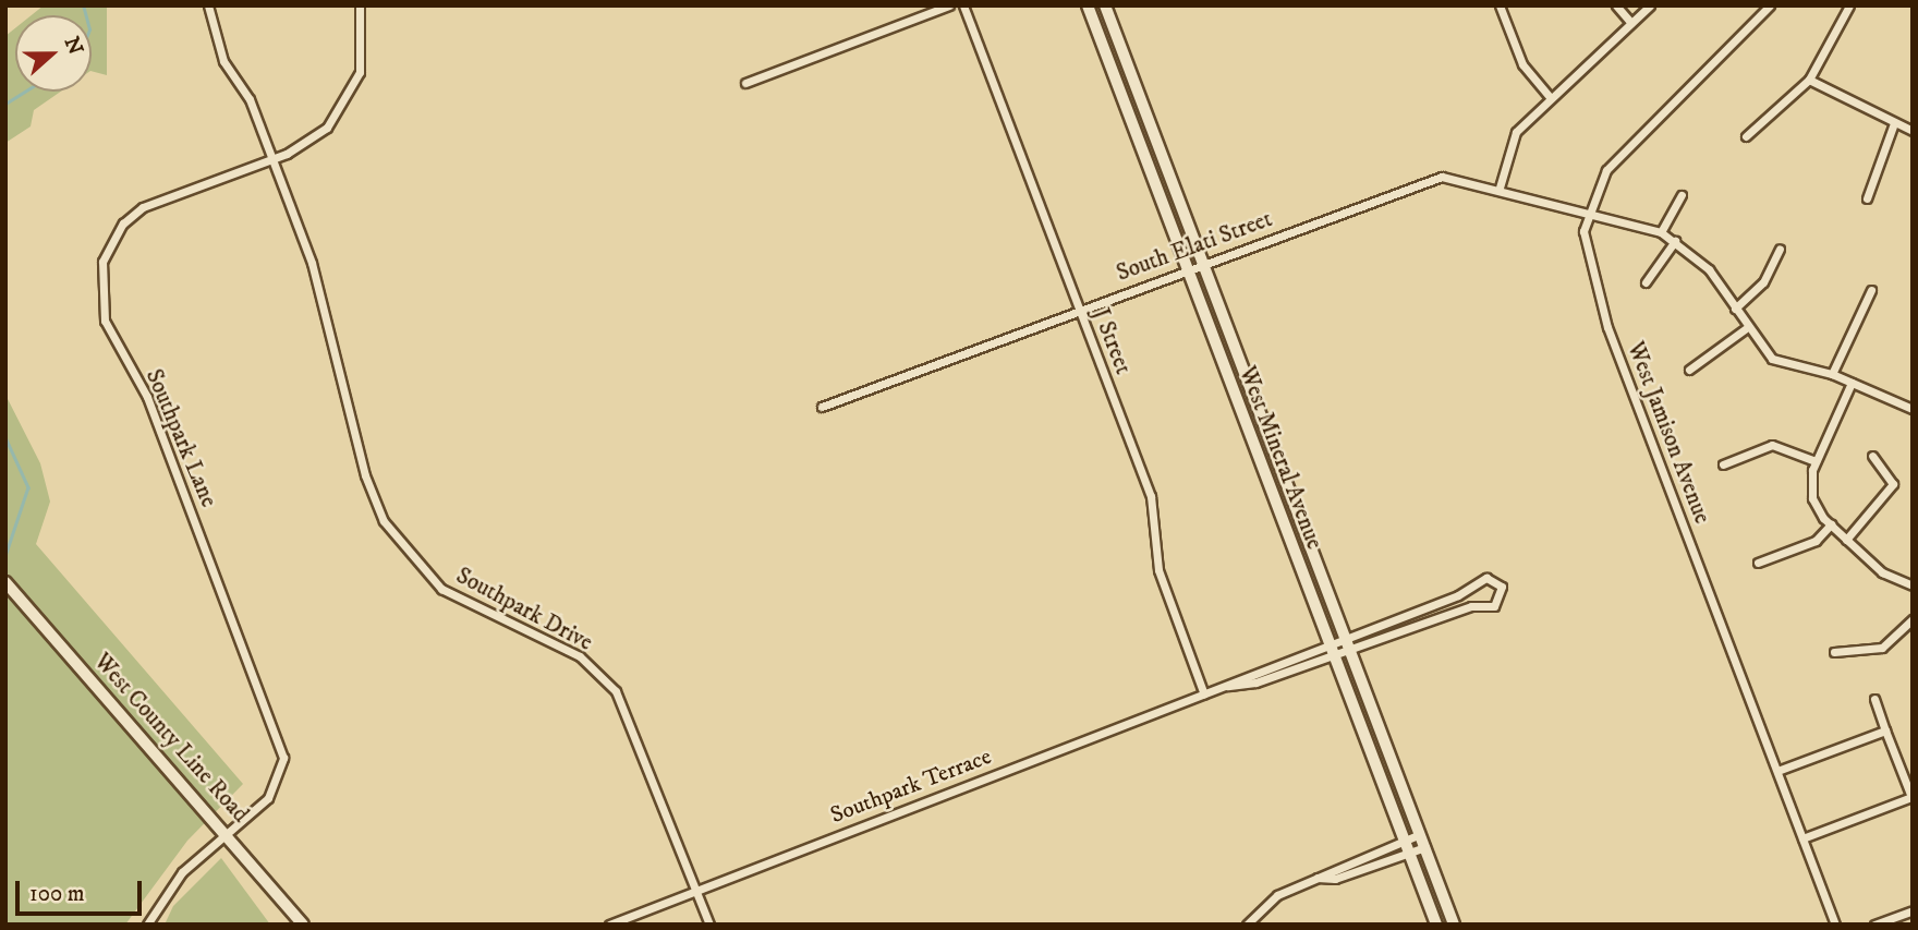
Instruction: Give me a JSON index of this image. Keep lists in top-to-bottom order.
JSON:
{
  "streets": {
    "main road": ["West Mineral Avenue", "West County Line Road"],
    "street": [
      "South Elati Street",
      "J Street",
      "West Jamison Avenue",
      "Southpark Lane",
      "Southpark Drive",
      "Southpark Terrace"
    ]
  },
  "crossings": [
    ["South Elati Street", "J Street"],
    ["South Elati Street", "West Jamison Avenue"],
    ["South Elati Street", "West Mineral Avenue"],
    ["J Street", "Southpark Terrace"],
    ["Southpark Lane", "Southpark Drive"],
    ["Southpark Lane", "West County Line Road"],
    ["West Mineral Avenue", "Southpark Terrace"],
    ["Southpark Drive", "Southpark Terrace"]
  ],
  "scale_bar": "100 m",
  "north": "right"
}
